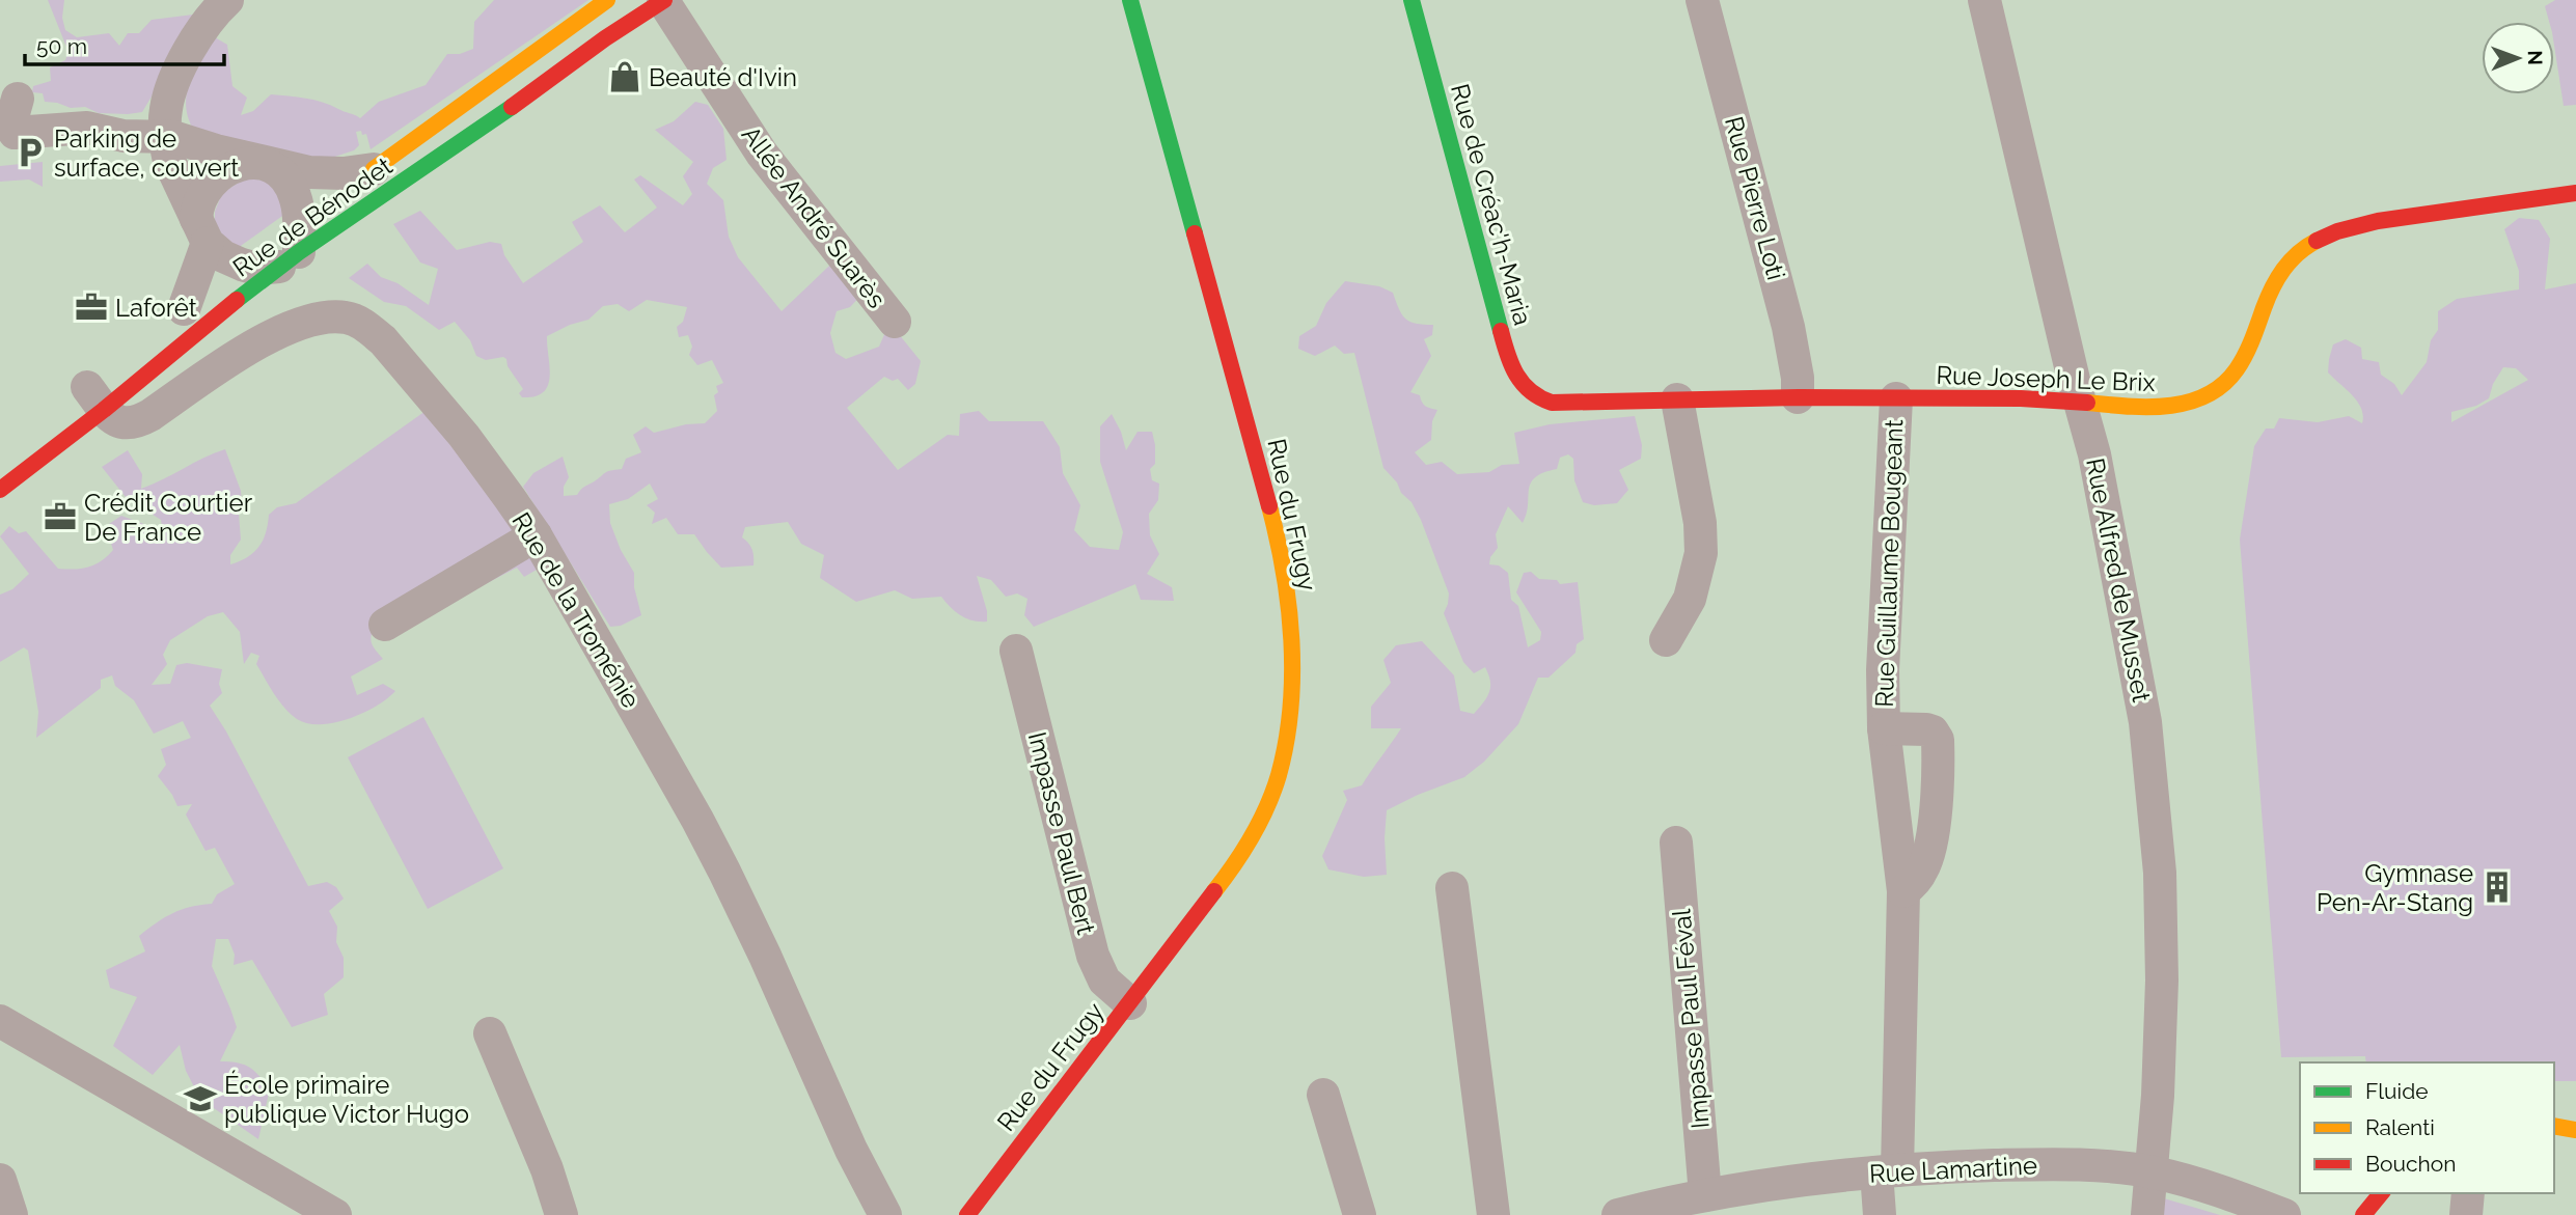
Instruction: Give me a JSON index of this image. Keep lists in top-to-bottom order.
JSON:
{
  "streets": {
    "street": [
      "Rue Pierre Loti",
      "Rue de Créac'h-Maria",
      "Rue de Bénodet",
      "Allée André Suarès",
      "Rue Joseph Le Brix",
      "Rue du Frugy",
      "Rue Guillaume Bougeant",
      "Rue Alfred de Musset",
      "Rue de la Troménie",
      "Impasse Paul Bert",
      "Impasse Paul Féval",
      "Rue Lamartine"
    ]
  },
  "crossings": [
    ["Rue Pierre Loti", "Rue Joseph Le Brix"],
    ["Rue de Créac'h-Maria", "Rue Joseph Le Brix"],
    ["Rue de Bénodet", "Allée André Suarès"],
    ["Rue de Bénodet", "Rue de la Troménie"],
    ["Rue Joseph Le Brix", "Rue Guillaume Bougeant"],
    ["Rue Joseph Le Brix", "Rue Alfred de Musset"],
    ["Rue du Frugy", "Impasse Paul Bert"],
    ["Rue Guillaume Bougeant", "Rue Lamartine"],
    ["Rue Alfred de Musset", "Rue Lamartine"],
    ["Impasse Paul Féval", "Rue Lamartine"]
  ],
  "places": {
    "shop": ["Beauté d'Ivin"],
    "parking": ["Parking de surface, couvert"],
    "office": ["Laforêt", "Crédit Courtier De France"],
    "building": ["Gymnase Pen-Ar-Stang"],
    "school or university": ["École primaire publique Victor Hugo"]
  },
  "legend": ["Fluide", "Ralenti", "Bouchon"],
  "scale_bar": "50 m",
  "north": "right"
}
